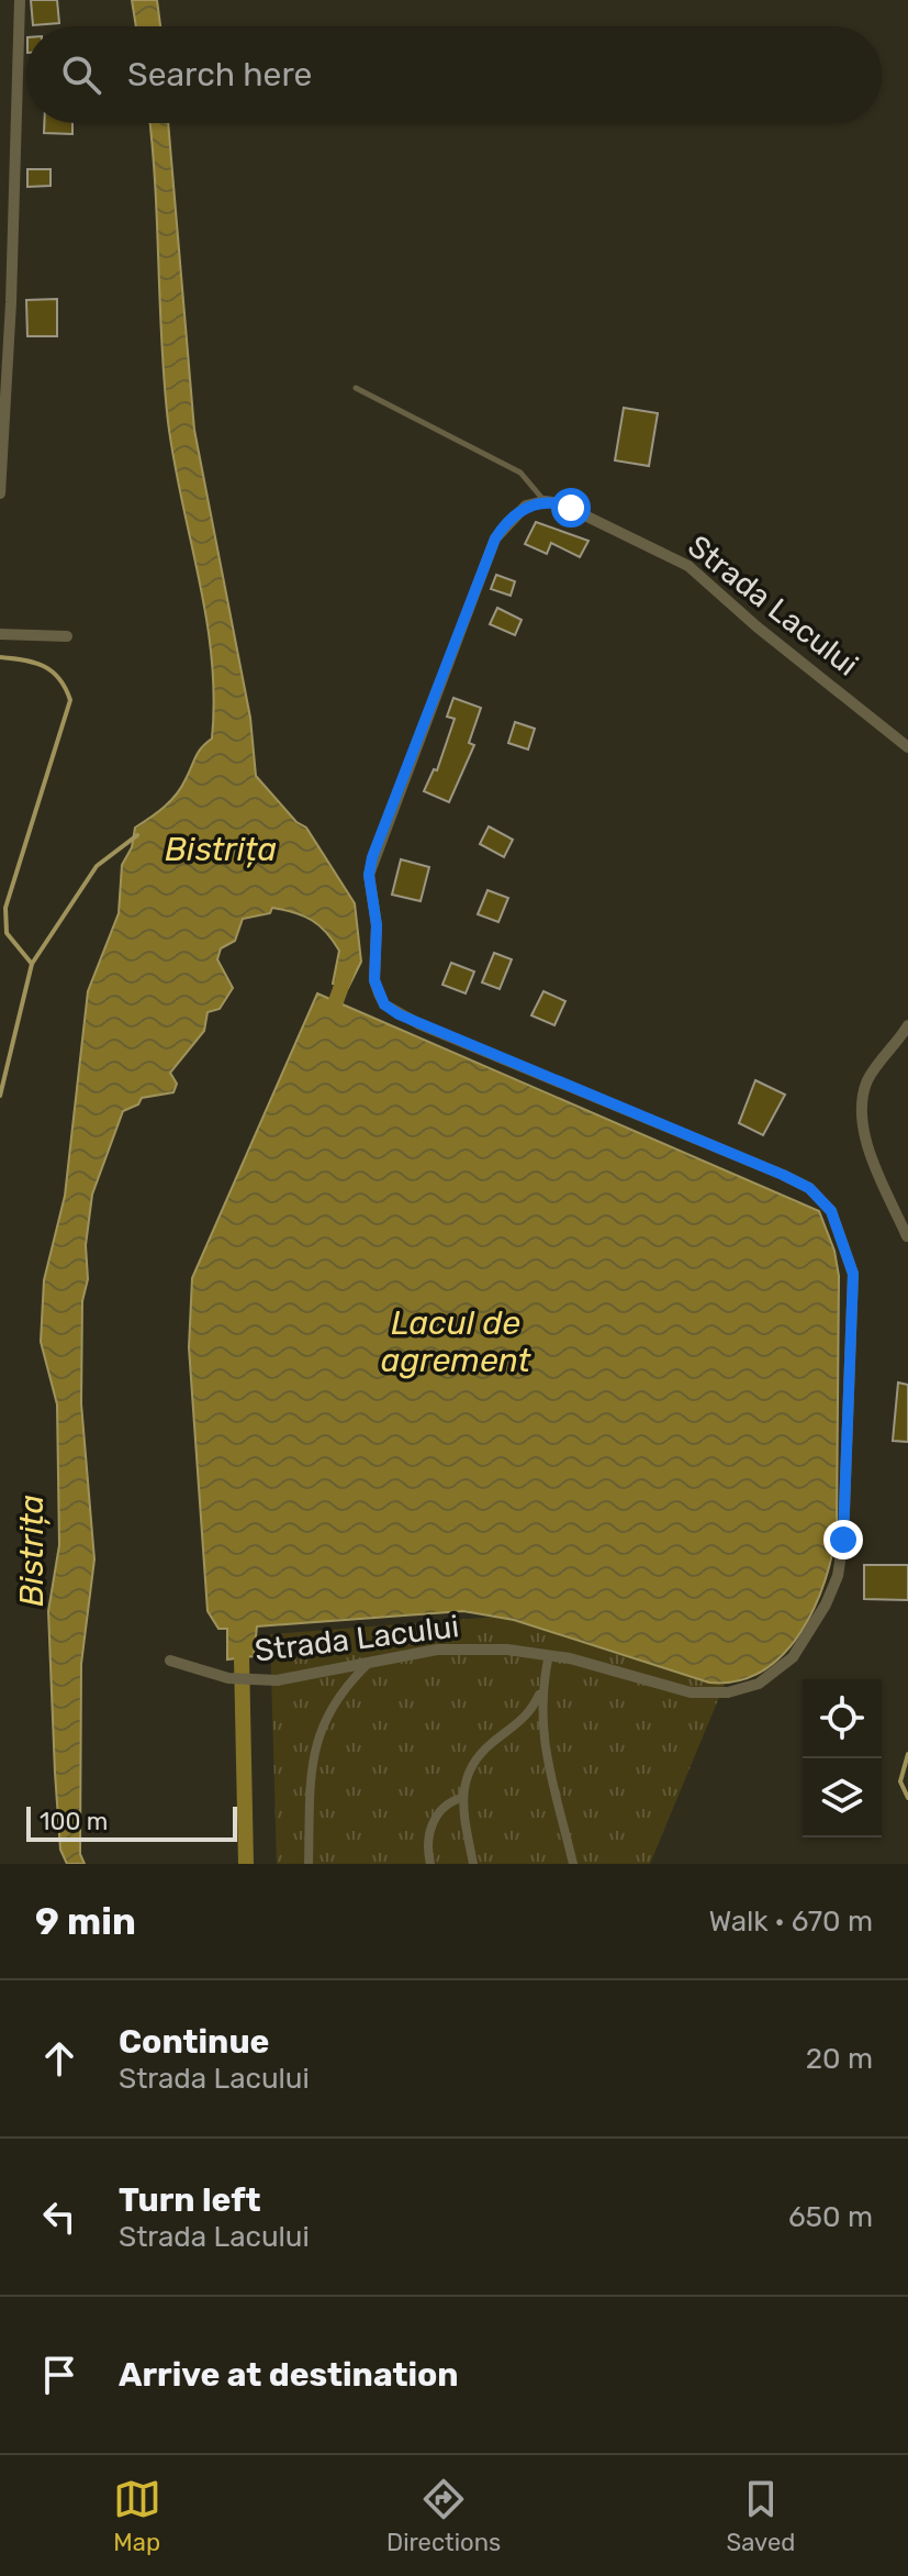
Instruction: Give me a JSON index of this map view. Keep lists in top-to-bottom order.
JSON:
{
  "streets": {
    "street": ["Strada Lacului"]
  },
  "water": ["Bistrița", "Lacul de agrement"],
  "scale_bar": "100 m",
  "page": {
    "search": "Search here",
    "scale": "100 m",
    "heading": ["9 min", "Walk · 670 m"],
    "list": [
      ["Continue", "Strada Lacului", "20 m"],
      ["Turn left", "Strada Lacului", "650 m"],
      "Arrive at destination"
    ],
    "nav": ["Map", "Directions", "Saved"]
  }
}
